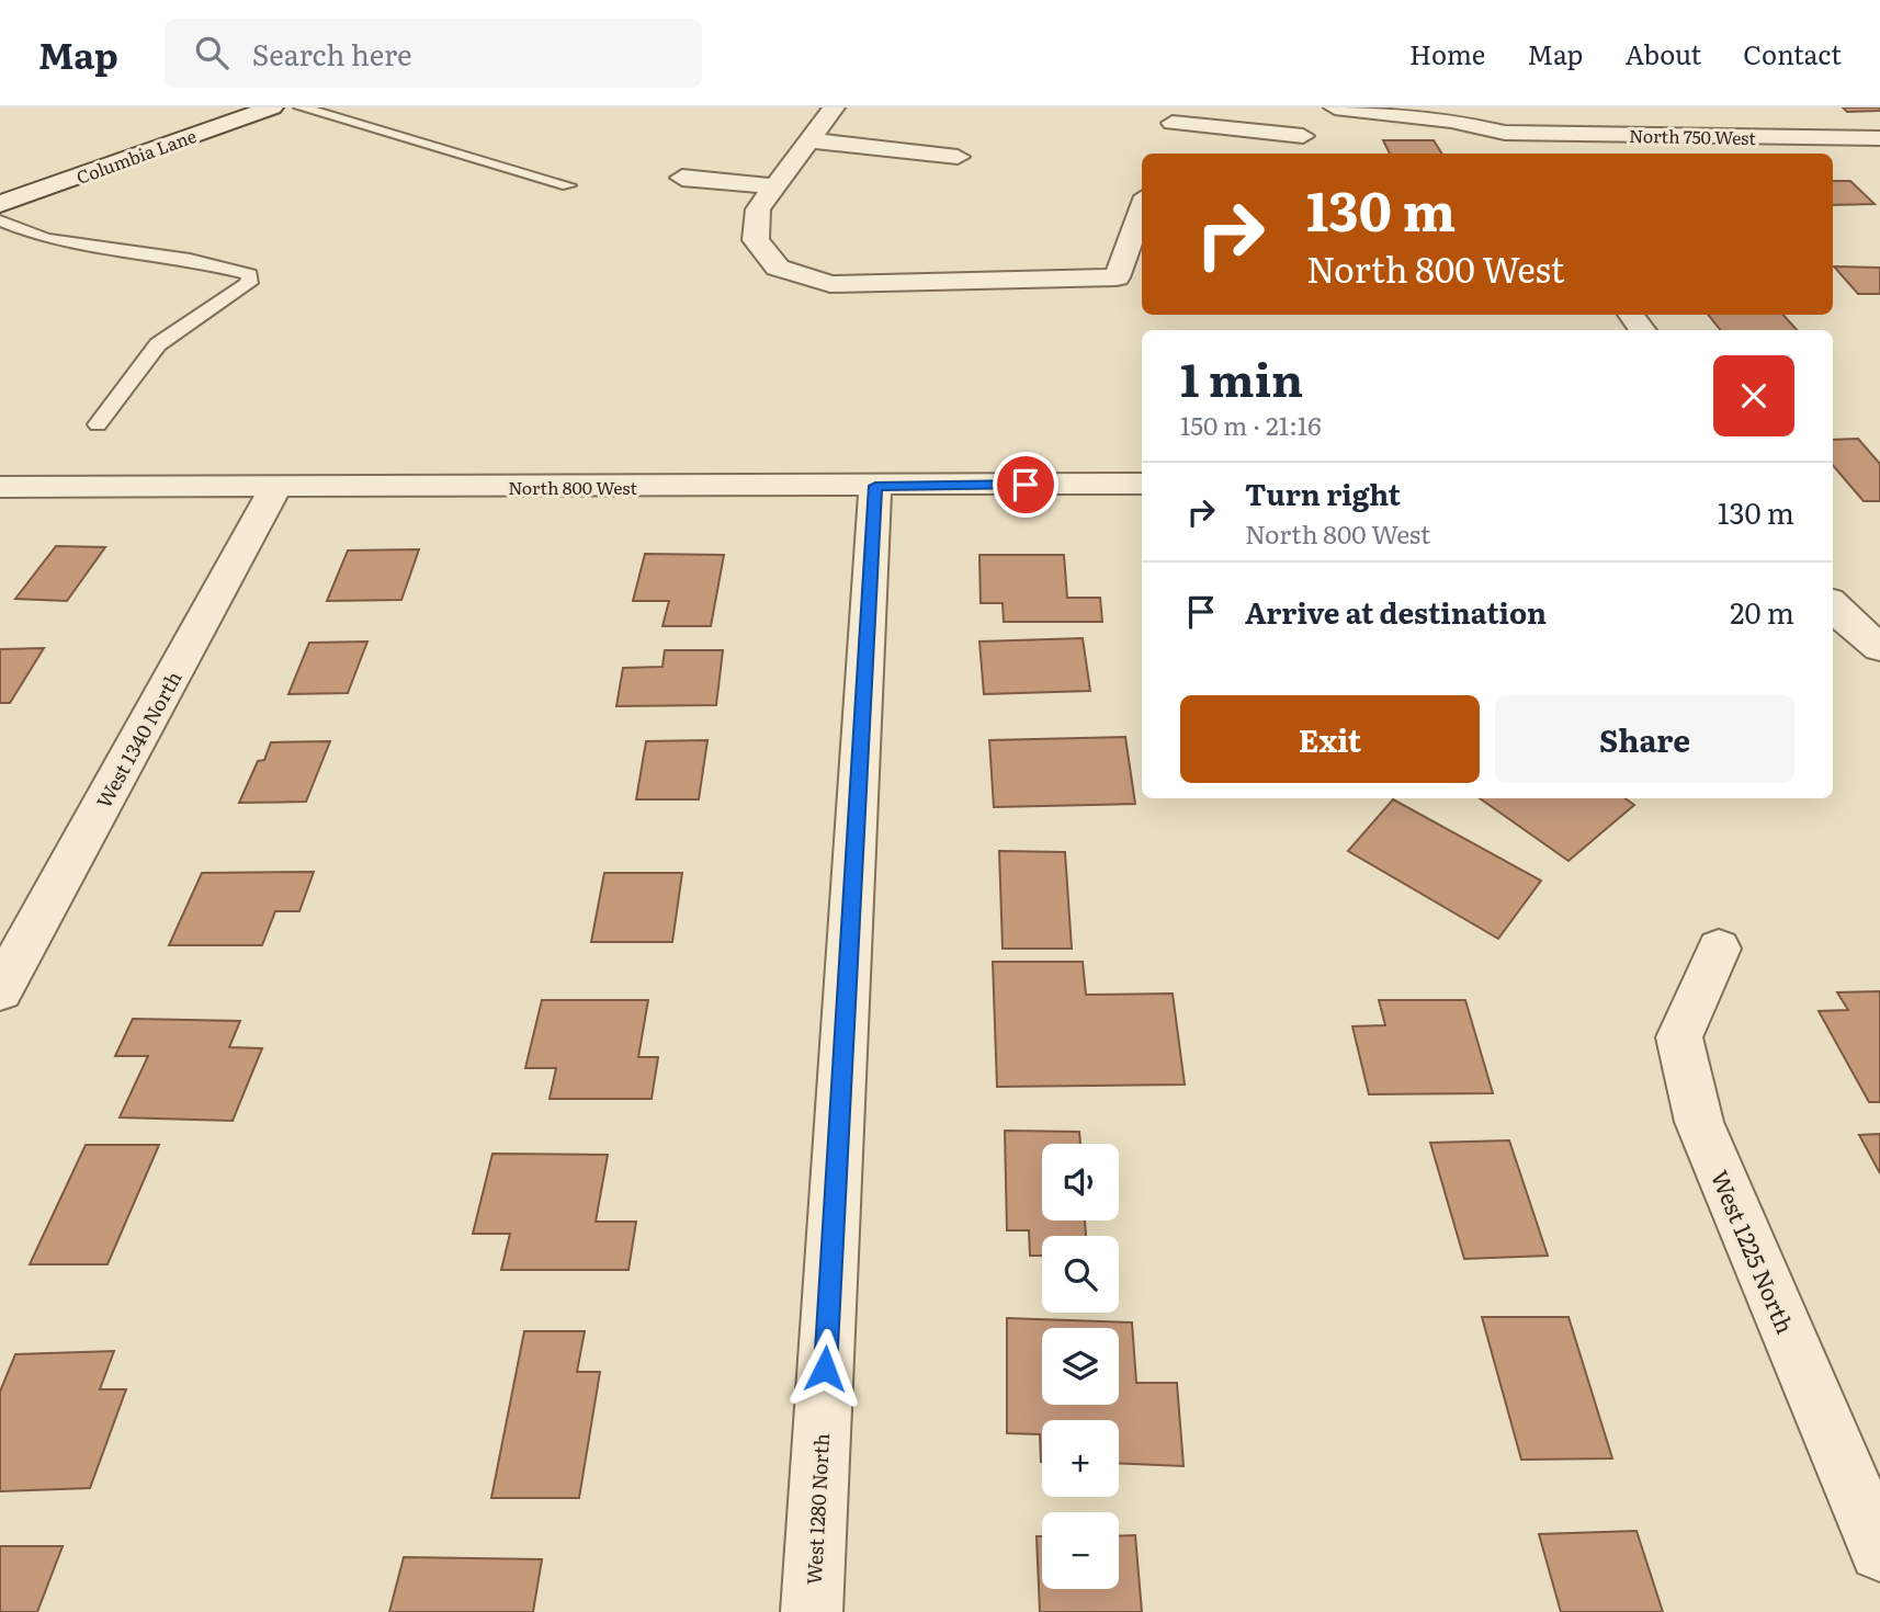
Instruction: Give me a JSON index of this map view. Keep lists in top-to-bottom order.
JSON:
{
  "streets": {
    "street": [
      "North 750 West",
      "Columbia Lane",
      "North 800 West",
      "West 1340 North",
      "West 1225 North",
      "West 1280 North"
    ]
  },
  "crossings": [
    ["North 800 West", "West 1340 North"],
    ["North 800 West", "West 1280 North"]
  ],
  "page": {
    "header": "Map",
    "search": "Search here",
    "nav": [
      "Home",
      "Map",
      "About",
      "Contact"
    ],
    "turn": ["130 m", "North 800 West"],
    "heading": ["1 min", "150 m · 21:16"],
    "list": [
      {
        "name": "Turn right",
        "note": "North 800 West",
        "value": "130 m"
      },
      {
        "name": "Arrive at destination",
        "value": "20 m"
      }
    ],
    "buttons": ["Exit", "Share"],
    "map_buttons": ["+", "−"]
  }
}
